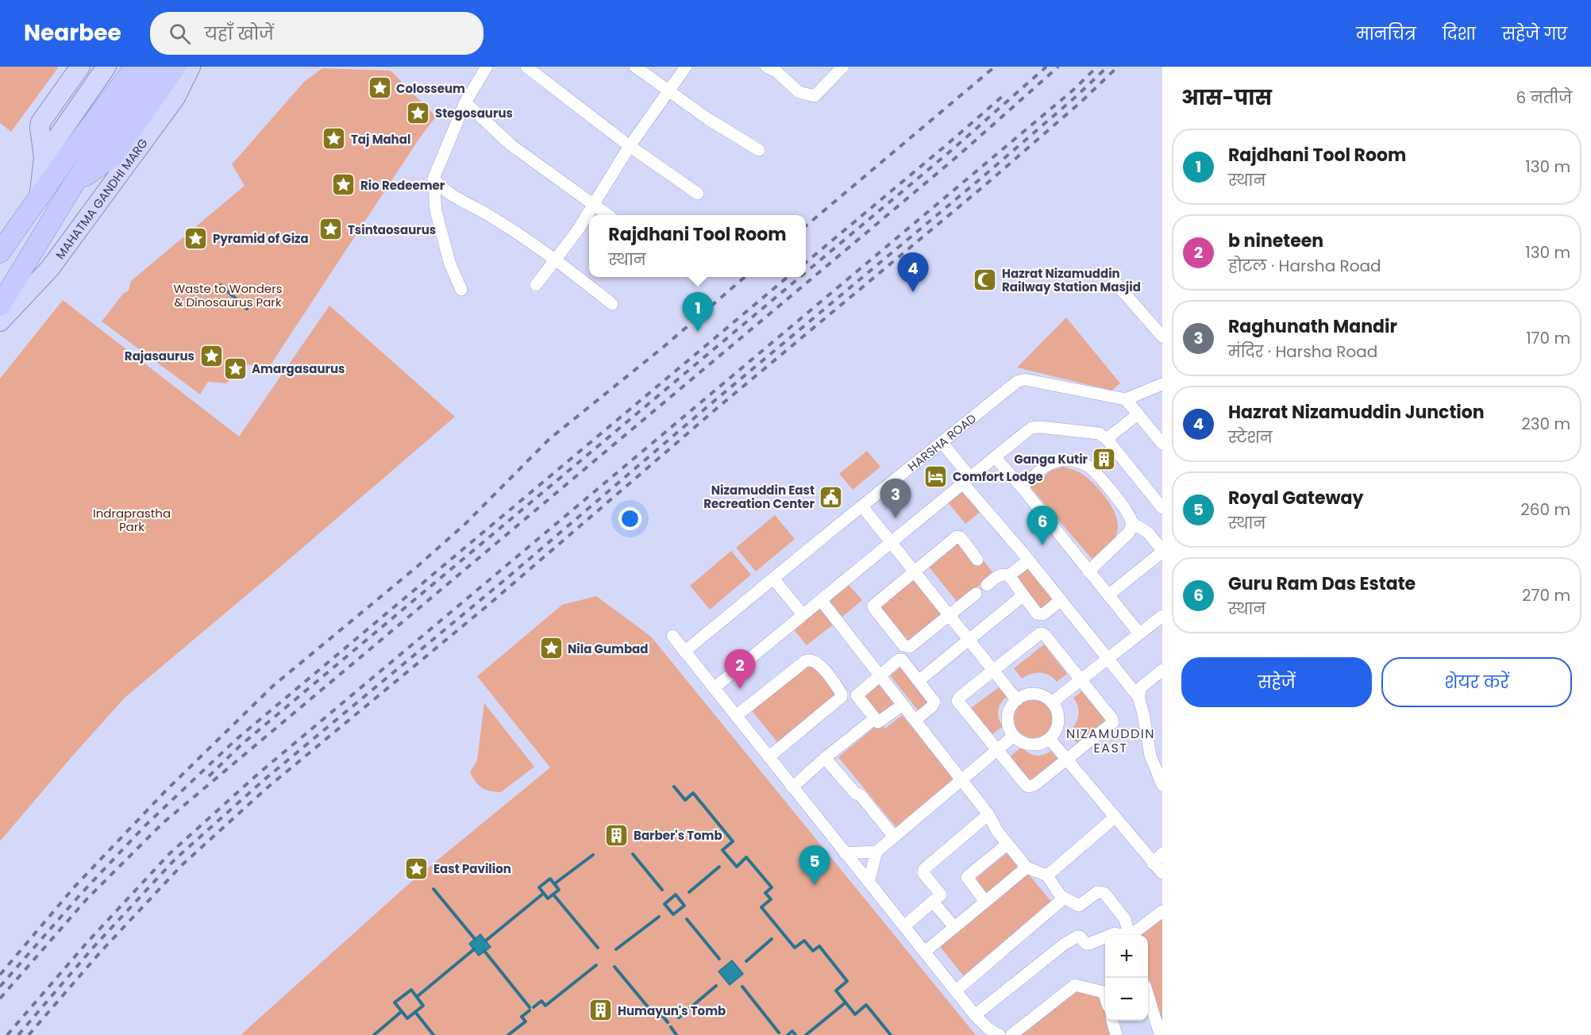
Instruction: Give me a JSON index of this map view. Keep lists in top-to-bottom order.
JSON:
{
  "streets": {
    "main road": ["MAHATMA GANDHI MARG"],
    "street": ["HARSHA ROAD"]
  },
  "districts": ["NIZAMUDDIN EAST"],
  "parks": ["Waste to Wonders & Dinosaurus Park", "Indraprastha Park"],
  "places": {
    "place": [
      "Colosseum",
      "Stegosaurus",
      "Taj Mahal",
      "Rio Redeemer",
      "Tsintaosaurus",
      "Pyramid of Giza",
      "Rajasaurus",
      "Amargasaurus",
      "Nila Gumbad",
      "East Pavilion"
    ],
    "mosque": ["Hazrat Nizamuddin Railway Station Masjid"],
    "building": ["Ganga Kutir", "Barber's Tomb", "Humayun's Tomb"],
    "hotel": ["Comfort Lodge"],
    "public building": ["Nizamuddin East Recreation Center"]
  },
  "page": {
    "header": "Nearbee",
    "search": "यहाँ खोजें",
    "nav": ["मानचित्र", "दिशा", "सहेजे गए"],
    "heading": ["आस-पास", "6 नतीजे"],
    "list": [
      {
        "mark": "1",
        "name": "Rajdhani Tool Room",
        "note": "स्थान",
        "value": "130 m"
      },
      {
        "mark": "2",
        "name": "b nineteen",
        "note": "होटल · Harsha Road",
        "value": "130 m"
      },
      {
        "mark": "3",
        "name": "Raghunath Mandir",
        "note": "मंदिर · Harsha Road",
        "value": "170 m"
      },
      {
        "mark": "4",
        "name": "Hazrat Nizamuddin Junction",
        "note": "स्टेशन",
        "value": "230 m"
      },
      {
        "mark": "5",
        "name": "Royal Gateway",
        "note": "स्थान",
        "value": "260 m"
      },
      {
        "mark": "6",
        "name": "Guru Ram Das Estate",
        "note": "स्थान",
        "value": "270 m"
      }
    ],
    "popup": ["Rajdhani Tool Room", "स्थान"],
    "pins": [
      "4",
      "1",
      "3",
      "6",
      "2",
      "5"
    ],
    "buttons": ["सहेजें", "शेयर करें"],
    "map_buttons": ["+", "−"]
  }
}
